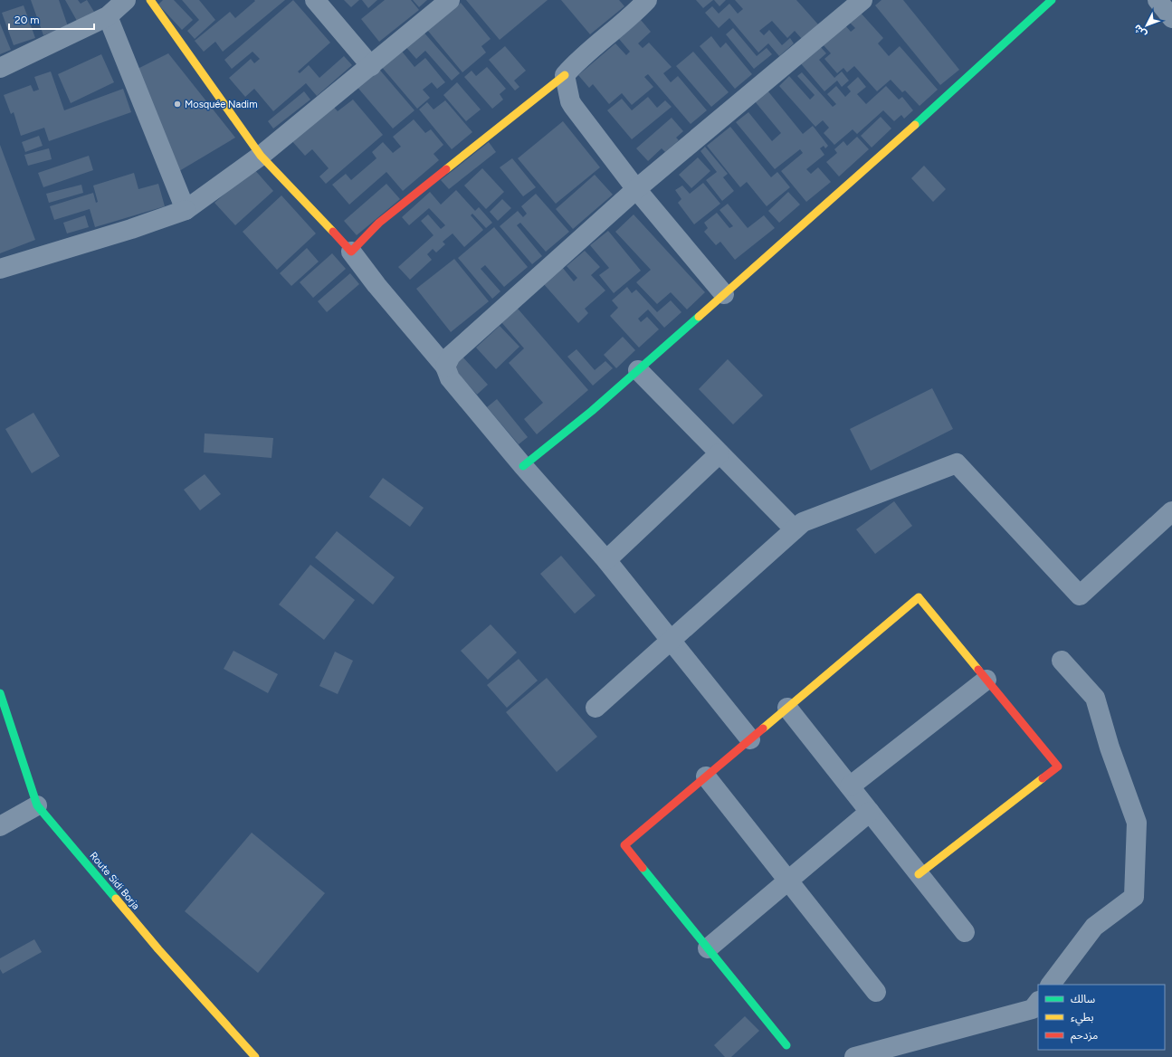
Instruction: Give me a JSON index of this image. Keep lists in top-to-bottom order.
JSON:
{
  "streets": {
    "street": ["Route Sidi Borja"]
  },
  "places": ["Mosquée Nadim"],
  "legend": ["سالك", "بطيء", "مزدحم"],
  "scale_bar": "20 m",
  "north": "bottom left"
}
